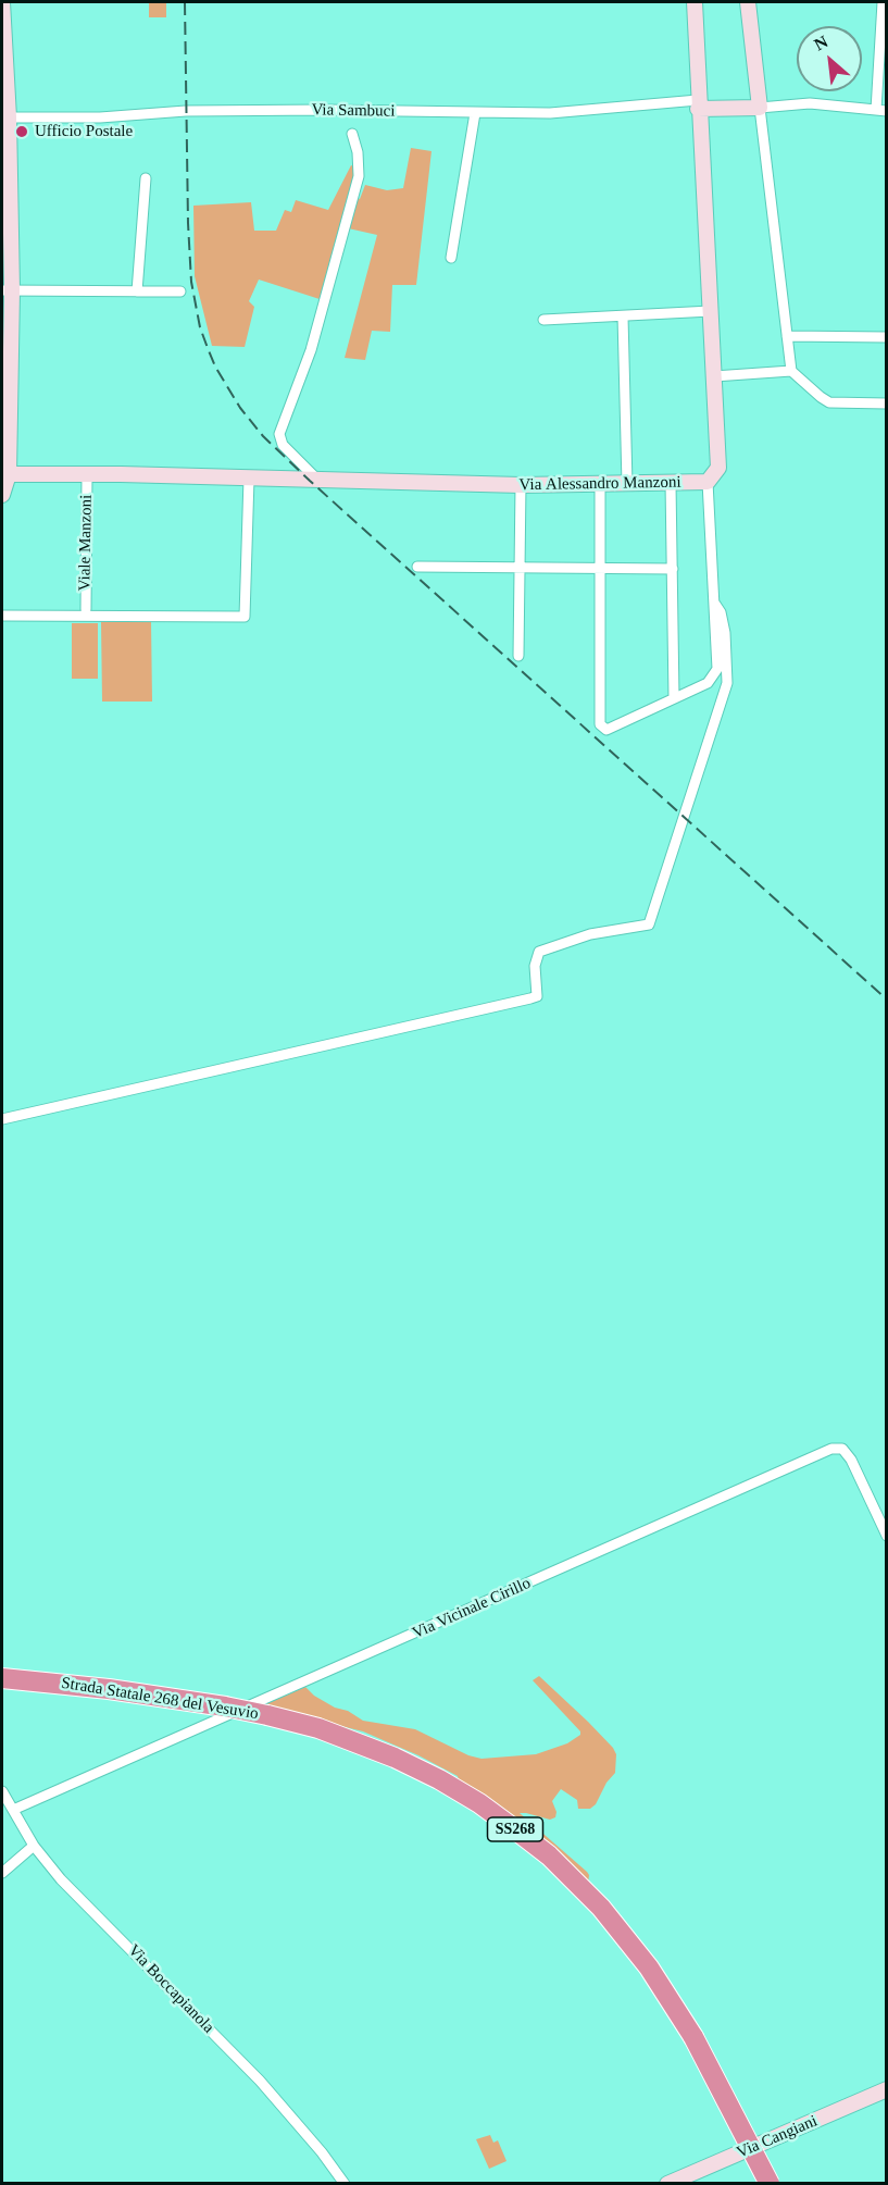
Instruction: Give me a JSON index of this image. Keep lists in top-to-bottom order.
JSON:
{
  "streets": {
    "highway": ["Strada Statale 268 del Vesuvio", "SS268"],
    "main road": ["Via Alessandro Manzoni", "Via Cangiani"],
    "street": [
      "Via Sambuci",
      "Viale Manzoni",
      "Via Vicinale Cirillo",
      "Via Boccapianola"
    ]
  },
  "crossings": [
    ["Via Alessandro Manzoni", "Viale Manzoni"],
    ["Via Vicinale Cirillo", "Via Boccapianola"]
  ],
  "places": ["Ufficio Postale"],
  "north": "top left"
}
